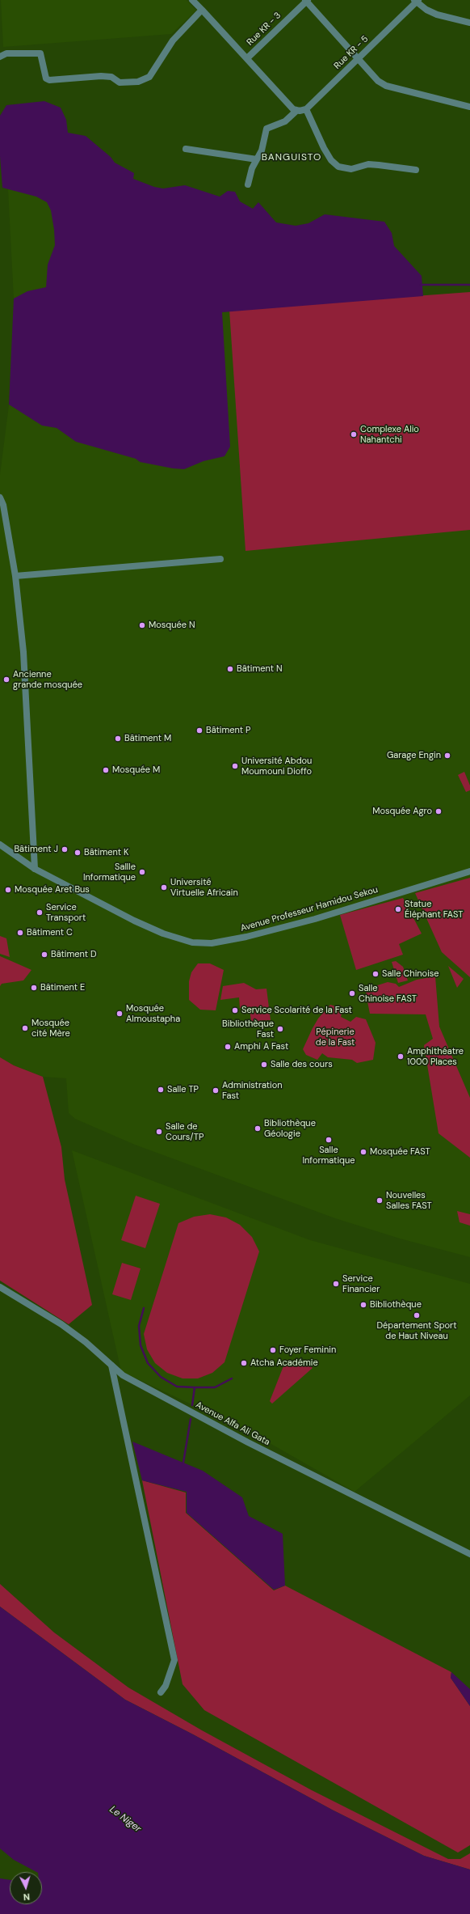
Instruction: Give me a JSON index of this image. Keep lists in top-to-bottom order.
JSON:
{
  "streets": {
    "street": [
      "Rue KR - 3",
      "Rue KR - 5",
      "Avenue Professeur Hamidou Sekou",
      "Avenue Alfa Ali Gata"
    ]
  },
  "districts": ["BANGUISTO"],
  "water": ["Le Niger"],
  "parks": ["Pépinerie de la Fast"],
  "places": [
    "Complexe Alio Nahantchi",
    "Mosquée N",
    "Bâtiment N",
    "Ancienne grande mosquée",
    "Bâtiment P",
    "Bâtiment M",
    "Garage Engin",
    "Université Abdou Moumouni Dioffo",
    "Mosquée M",
    "Mosquée Agro",
    "Bâtiment J",
    "Bâtiment K",
    "Sallle Informatique",
    "Université Virtuelle Africain",
    "Mosquée Aret Bus",
    "Statue Éléphant FAST",
    "Service Transport",
    "Bâtiment C",
    "Bâtiment D",
    "Salle Chinoise",
    "Bâtiment E",
    "Salle Chinoise FAST",
    "Service Scolarité de la Fast",
    "Mosquée Almoustapha",
    "Mosquée cité Mère",
    "Bibliothèque Fast",
    "Amphi A Fast",
    "Amphithéatre 1000 Places",
    "Salle des cours",
    "Salle TP",
    "Administration Fast",
    "Bibliothèque Géologie",
    "Salle de Cours/TP",
    "Salle Informatique",
    "Mosquée FAST",
    "Nouvelles Salles FAST",
    "Service Financier",
    "Bibliothèque",
    "Département Sport de Haut Niveau",
    "Foyer Feminin",
    "Atcha Académie"
  ],
  "north": "bottom"
}
